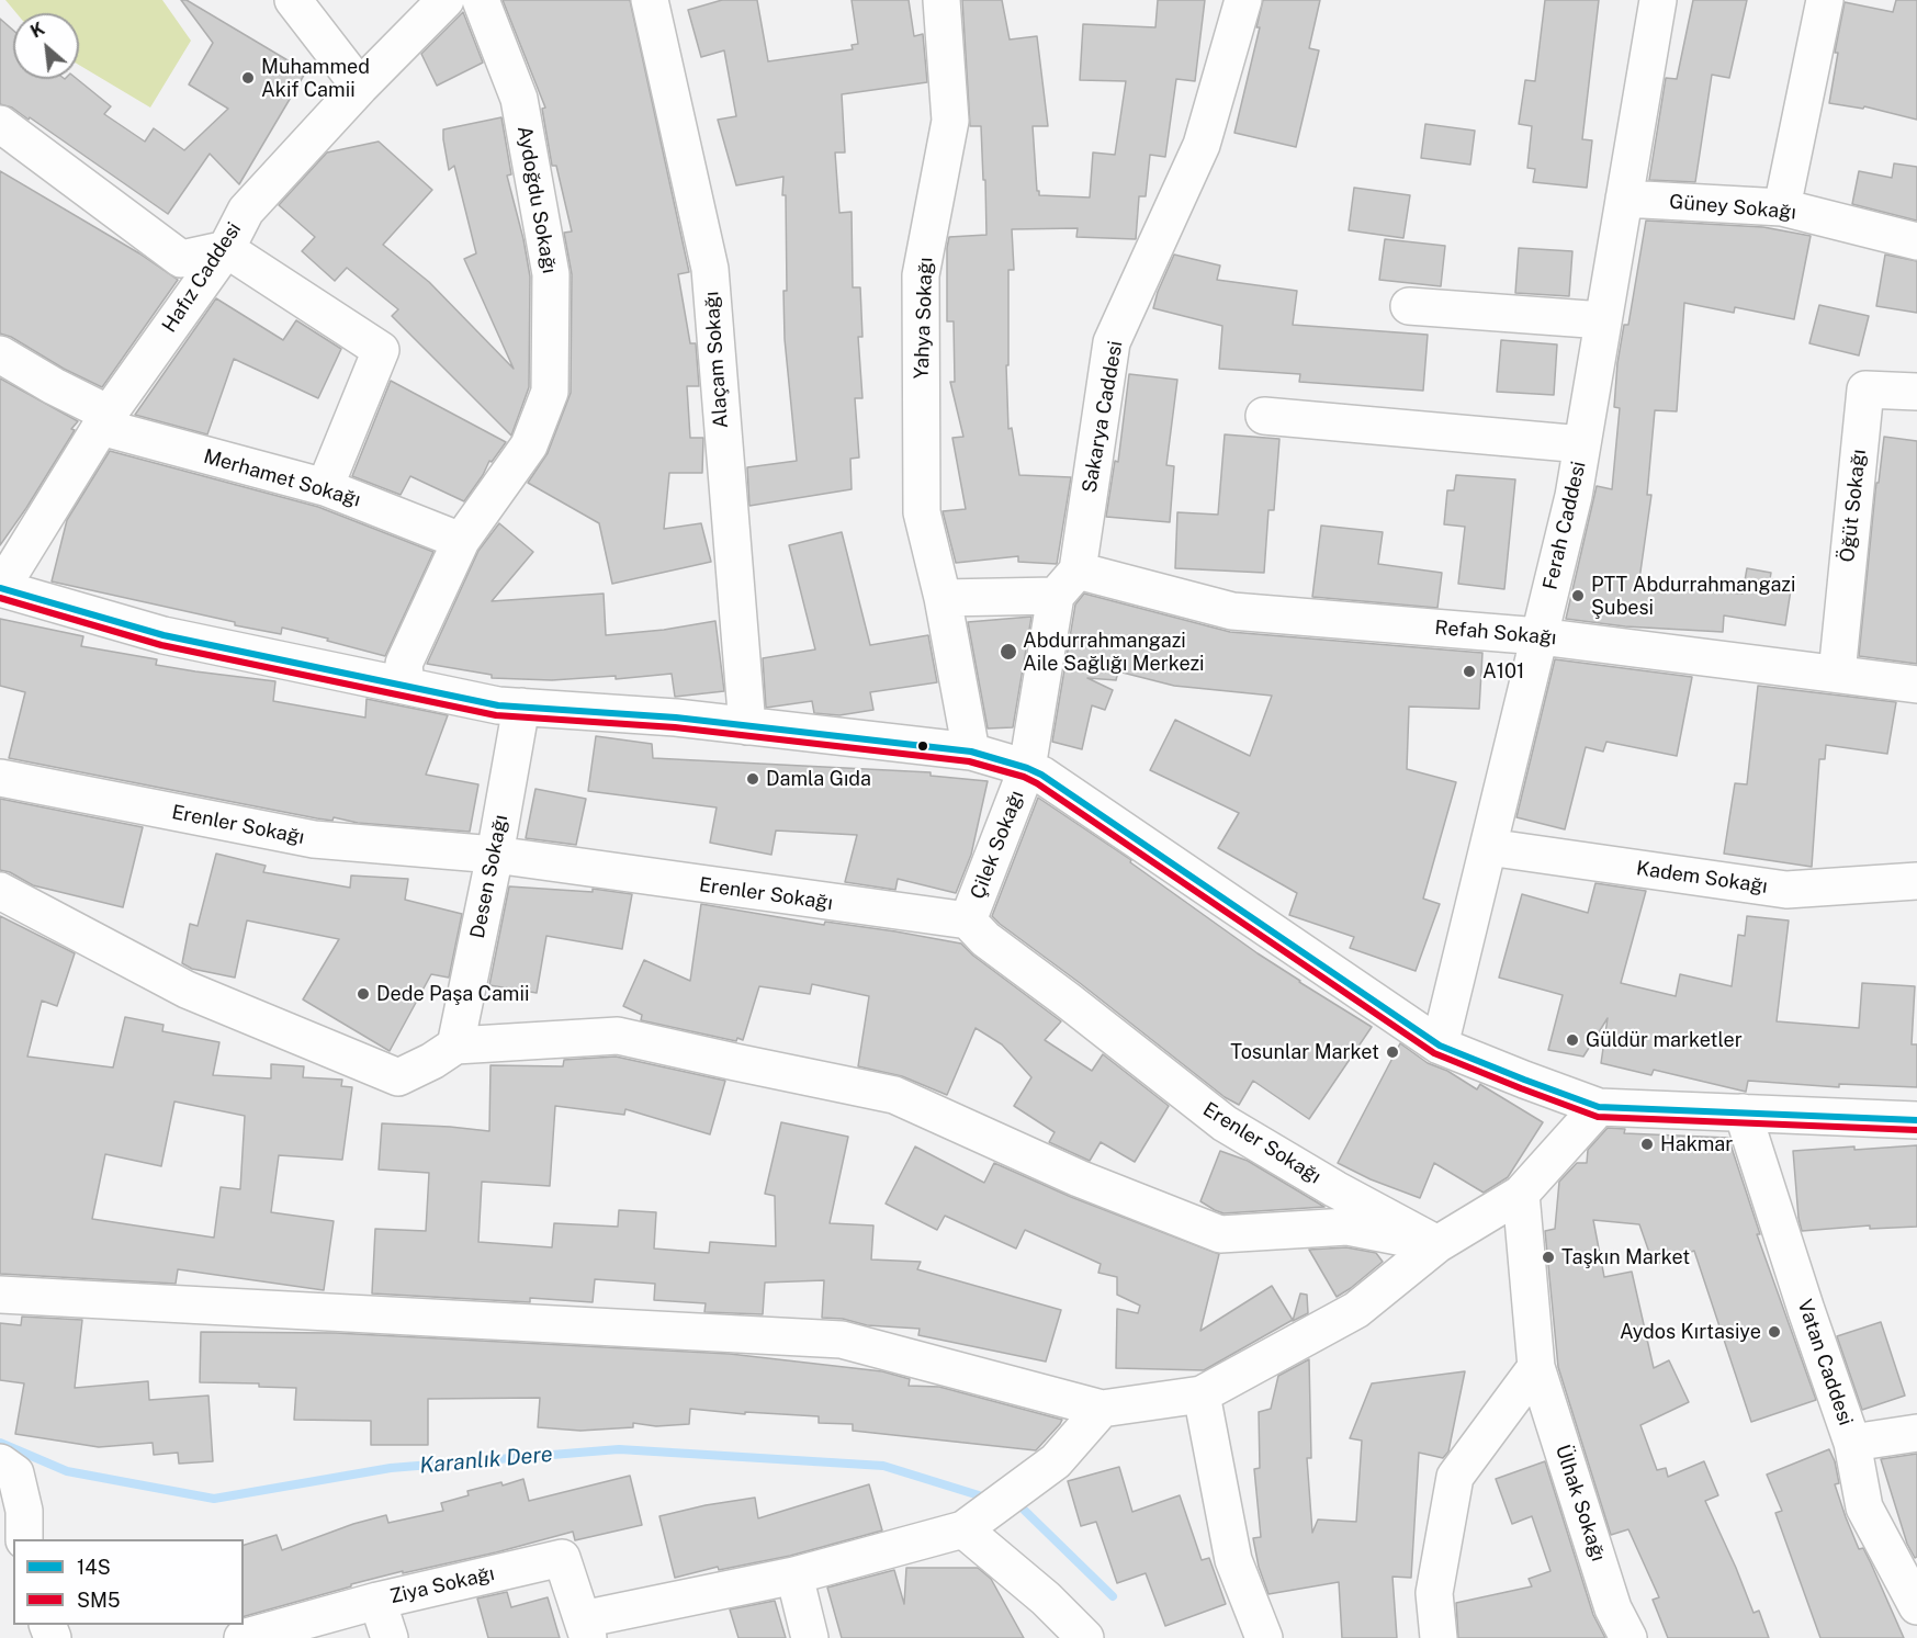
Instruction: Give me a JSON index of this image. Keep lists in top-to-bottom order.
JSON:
{
  "streets": {
    "street": [
      "Aydoğdu Sokağı",
      "Güney Sokağı",
      "Hafız Caddesi",
      "Yahya Sokağı",
      "Alaçam Sokağı",
      "Sakarya Caddesi",
      "Merhamet Sokağı",
      "Öğüt Sokağı",
      "Ferah Caddesi",
      "Refah Sokağı",
      "Erenler Sokağı",
      "Çilek Sokağı",
      "Desen Sokağı",
      "Kadem Sokağı",
      "Vatan Caddesi",
      "Ülhak Sokağı",
      "Ziya Sokağı"
    ]
  },
  "crossings": [
    ["Aydoğdu Sokağı", "Merhamet Sokağı"],
    ["Güney Sokağı", "Ferah Caddesi"],
    ["Hafız Caddesi", "Merhamet Sokağı"],
    ["Sakarya Caddesi", "Refah Sokağı"],
    ["Sakarya Caddesi", "Çilek Sokağı"],
    ["Öğüt Sokağı", "Refah Sokağı"],
    ["Ferah Caddesi", "Refah Sokağı"],
    ["Ferah Caddesi", "Kadem Sokağı"],
    ["Erenler Sokağı", "Çilek Sokağı"],
    ["Erenler Sokağı", "Desen Sokağı"]
  ],
  "water": ["Karanlık Dere"],
  "places": [
    "Muhammed Akif Camii",
    "PTT Abdurrahmangazi Şubesi",
    "Abdurrahmangazi Aile Sağlığı Merkezi",
    "A101",
    "Damla Gıda",
    "Dede Paşa Camii",
    "Güldür marketler",
    "Tosunlar Market",
    "Hakmar",
    "Taşkın Market",
    "Aydos Kırtasiye"
  ],
  "lines": ["transit line 14S", "transit line SM5"],
  "legend": ["14S", "SM5"],
  "north": "top left"
}
